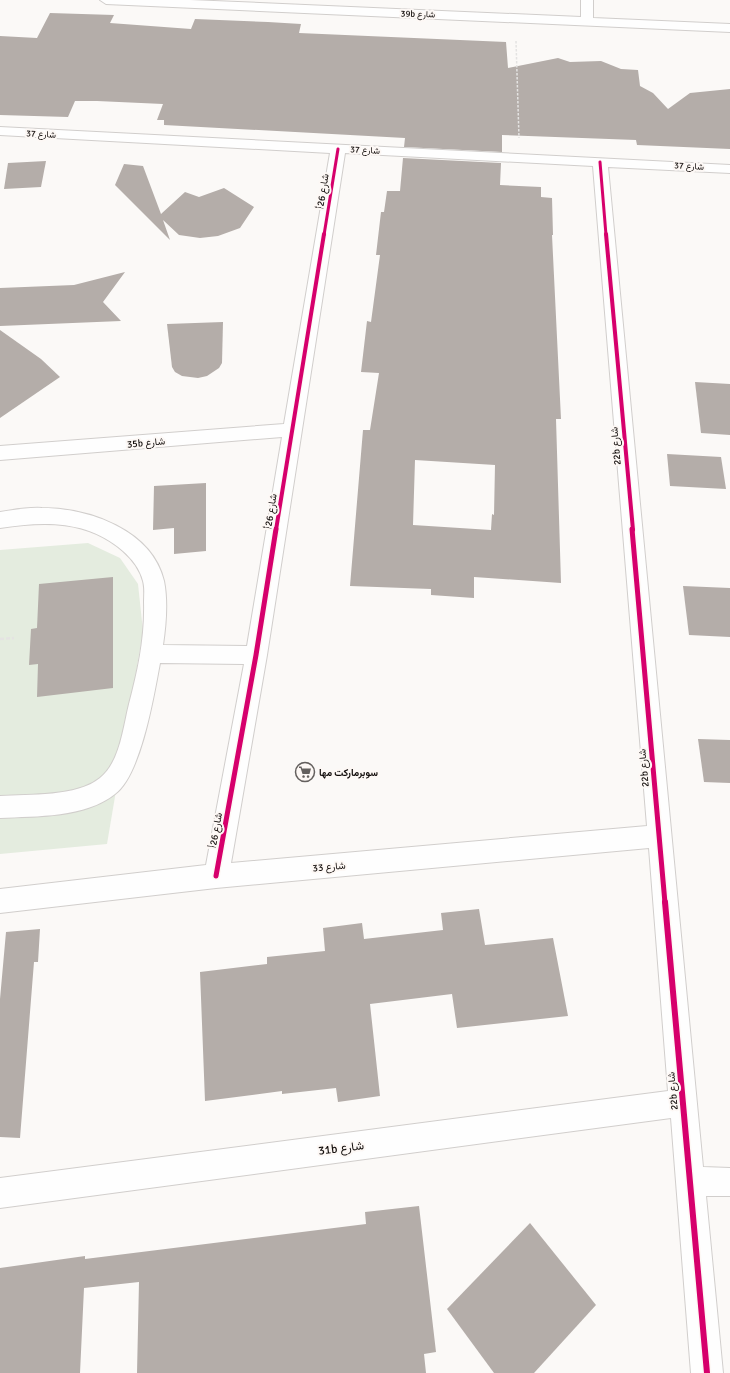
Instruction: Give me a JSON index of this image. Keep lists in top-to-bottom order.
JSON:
{
  "streets": {
    "street": [
      "39b شارع",
      "شارع 37",
      "شارع 26أ",
      "35b شارع",
      "22b شارع",
      "شارع 33",
      "31b شارع"
    ]
  },
  "crossings": [
    ["شارع 37", "شارع 26أ"],
    ["شارع 37", "22b شارع"],
    ["شارع 26أ", "35b شارع"],
    ["شارع 26أ", "شارع 33"],
    ["22b شارع", "شارع 33"],
    ["22b شارع", "31b شارع"]
  ],
  "places": {
    "supermarket": ["سوبرماركت مها"]
  }
}
